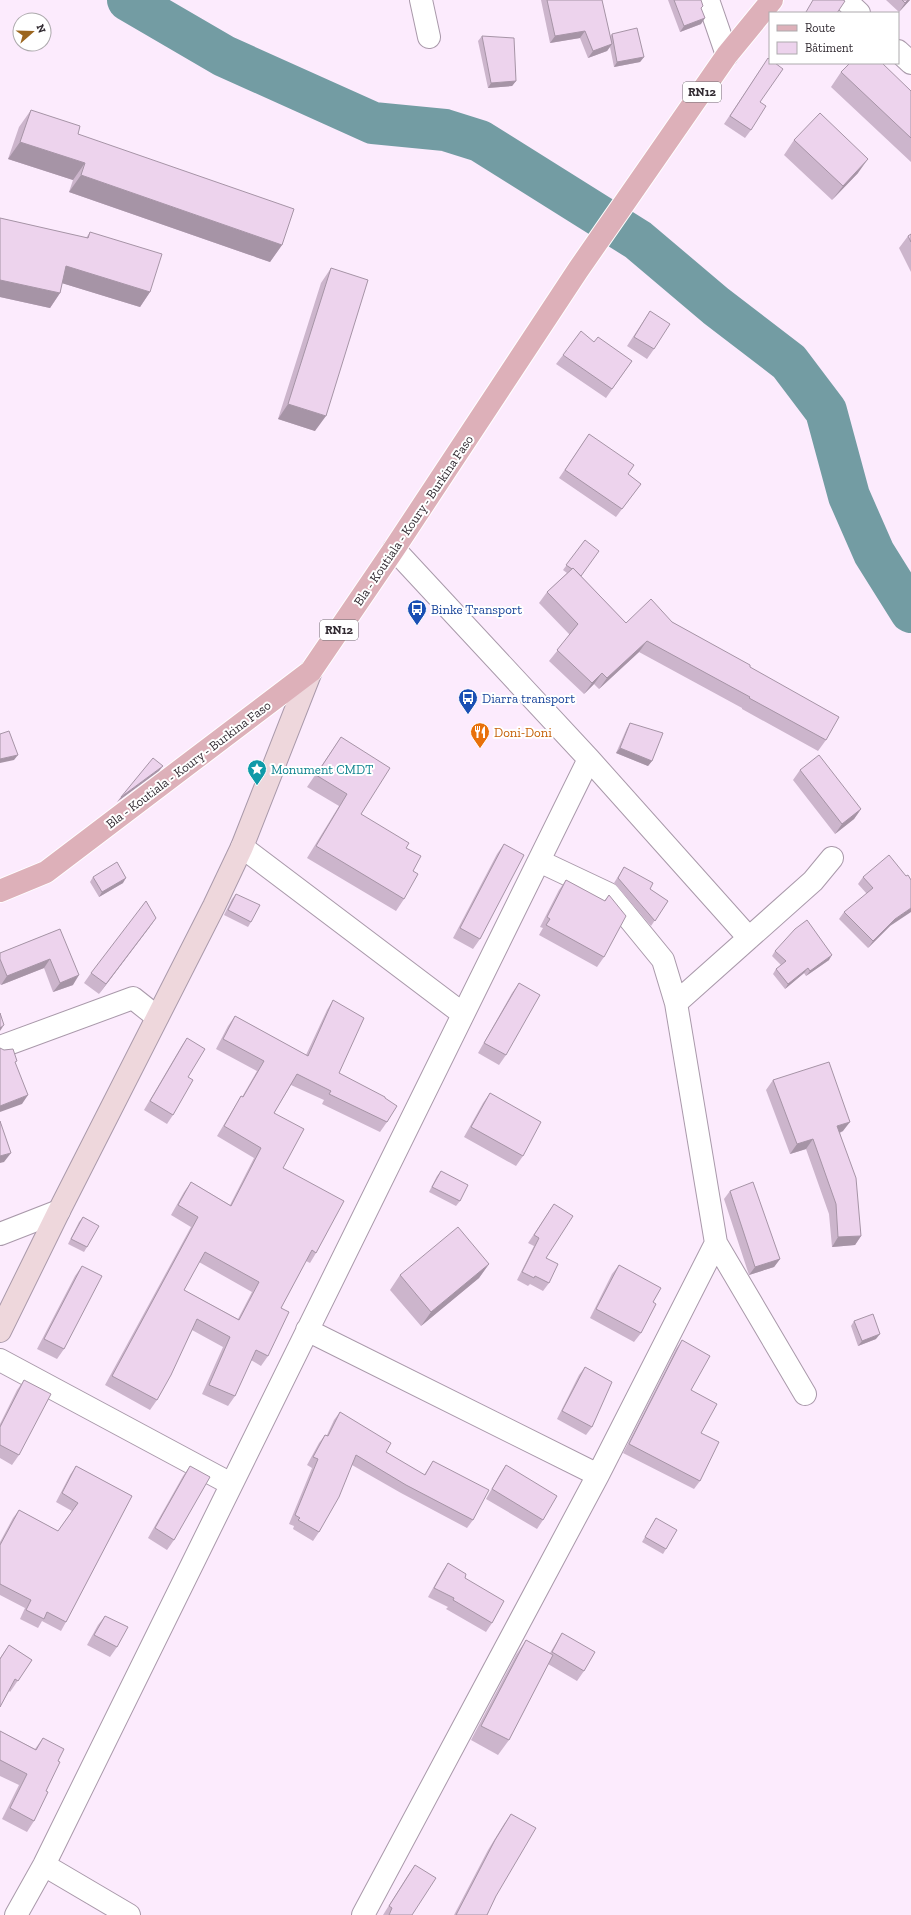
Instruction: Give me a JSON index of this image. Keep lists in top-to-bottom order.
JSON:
{
  "streets": {
    "main road": ["RN12", "Bla - Koutiala - Koury - Burkina Faso"]
  },
  "crossings": [
    ["RN12", "Bla - Koutiala - Koury - Burkina Faso"]
  ],
  "places": {
    "bus stop": ["Binke Transport", "Diarra transport"],
    "restaurant": ["Doni-Doni"],
    "place": ["Monument CMDT"]
  },
  "legend": ["Route", "Bâtiment"],
  "north": "right"
}
